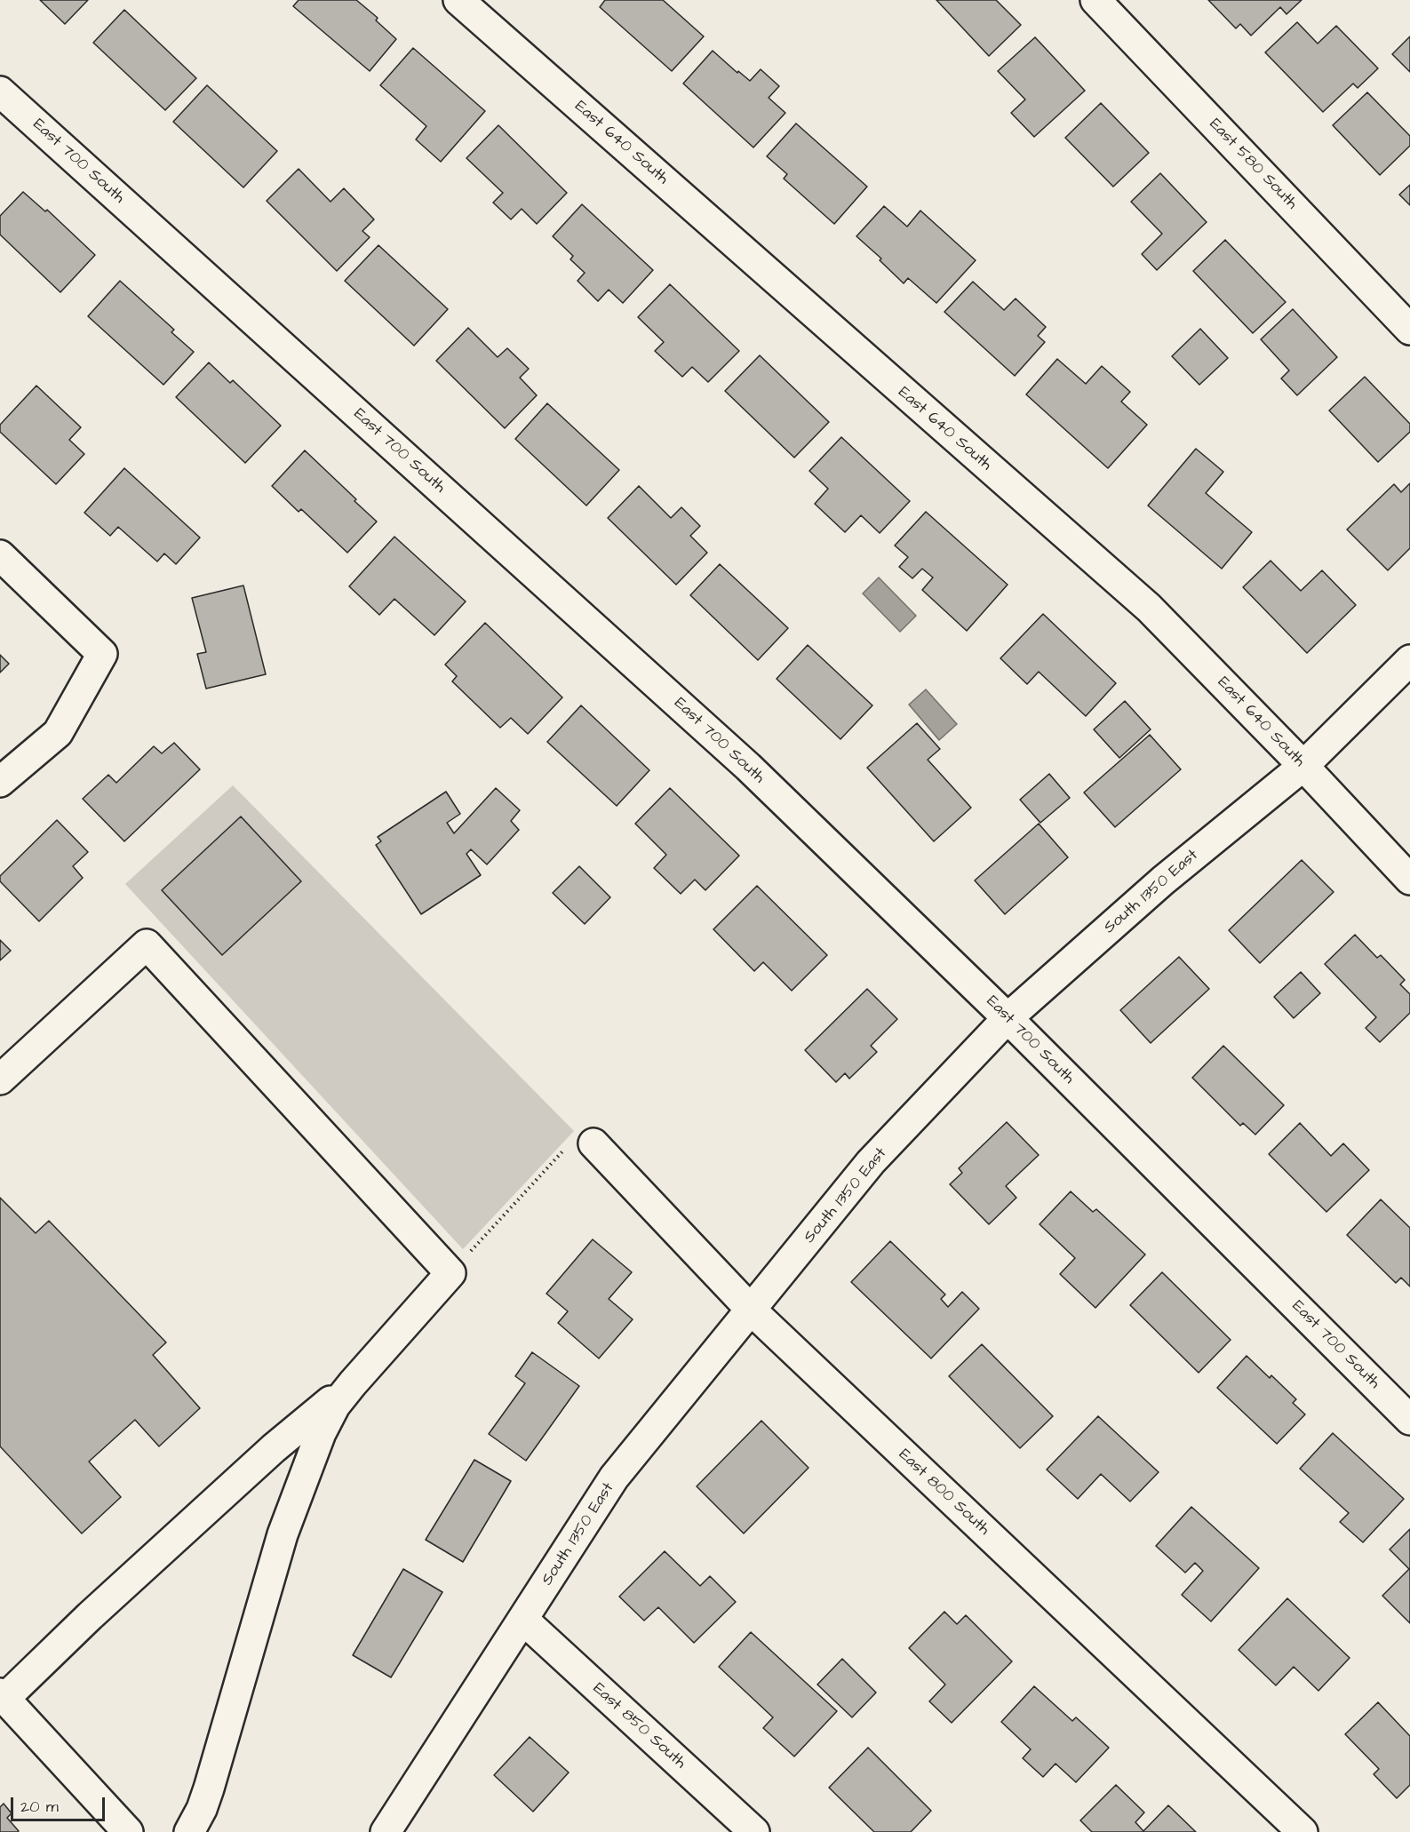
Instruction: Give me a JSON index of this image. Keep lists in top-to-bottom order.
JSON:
{
  "streets": {
    "street": [
      "East 640 South",
      "East 700 South",
      "East 580 South",
      "South 1350 East",
      "East 800 South",
      "East 850 South"
    ]
  },
  "crossings": [
    ["East 640 South", "South 1350 East"],
    ["East 700 South", "South 1350 East"],
    ["South 1350 East", "East 800 South"],
    ["South 1350 East", "East 850 South"]
  ],
  "scale_bar": "20 m"
}
